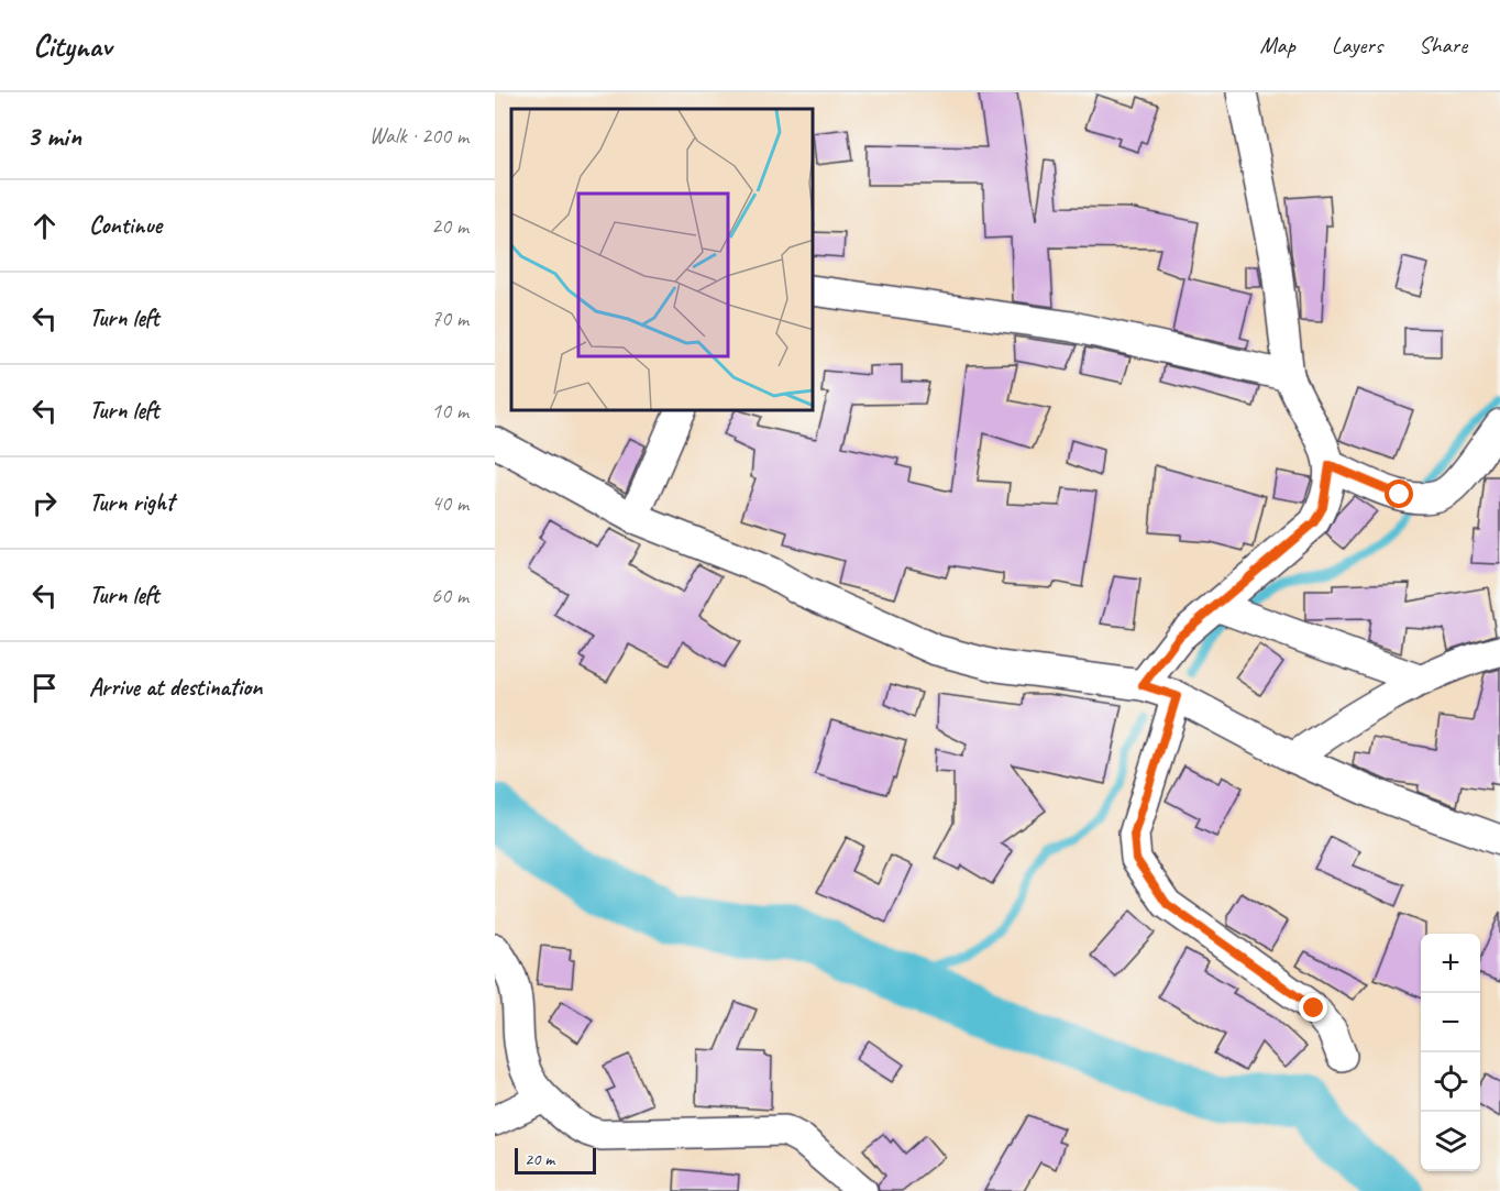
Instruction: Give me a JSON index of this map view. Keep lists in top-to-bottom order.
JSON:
{
  "scale_bar": "20 m",
  "page": {
    "header": "Citynav",
    "nav": ["Map", "Layers", "Share"],
    "heading": ["3 min", "Walk · 200 m"],
    "list": [
      ["Continue", "20 m"],
      ["Turn left", "70 m"],
      ["Turn left", "10 m"],
      ["Turn right", "40 m"],
      ["Turn left", "60 m"],
      "Arrive at destination"
    ],
    "map_buttons": ["+", "−"],
    "scale": "20 m"
  }
}
